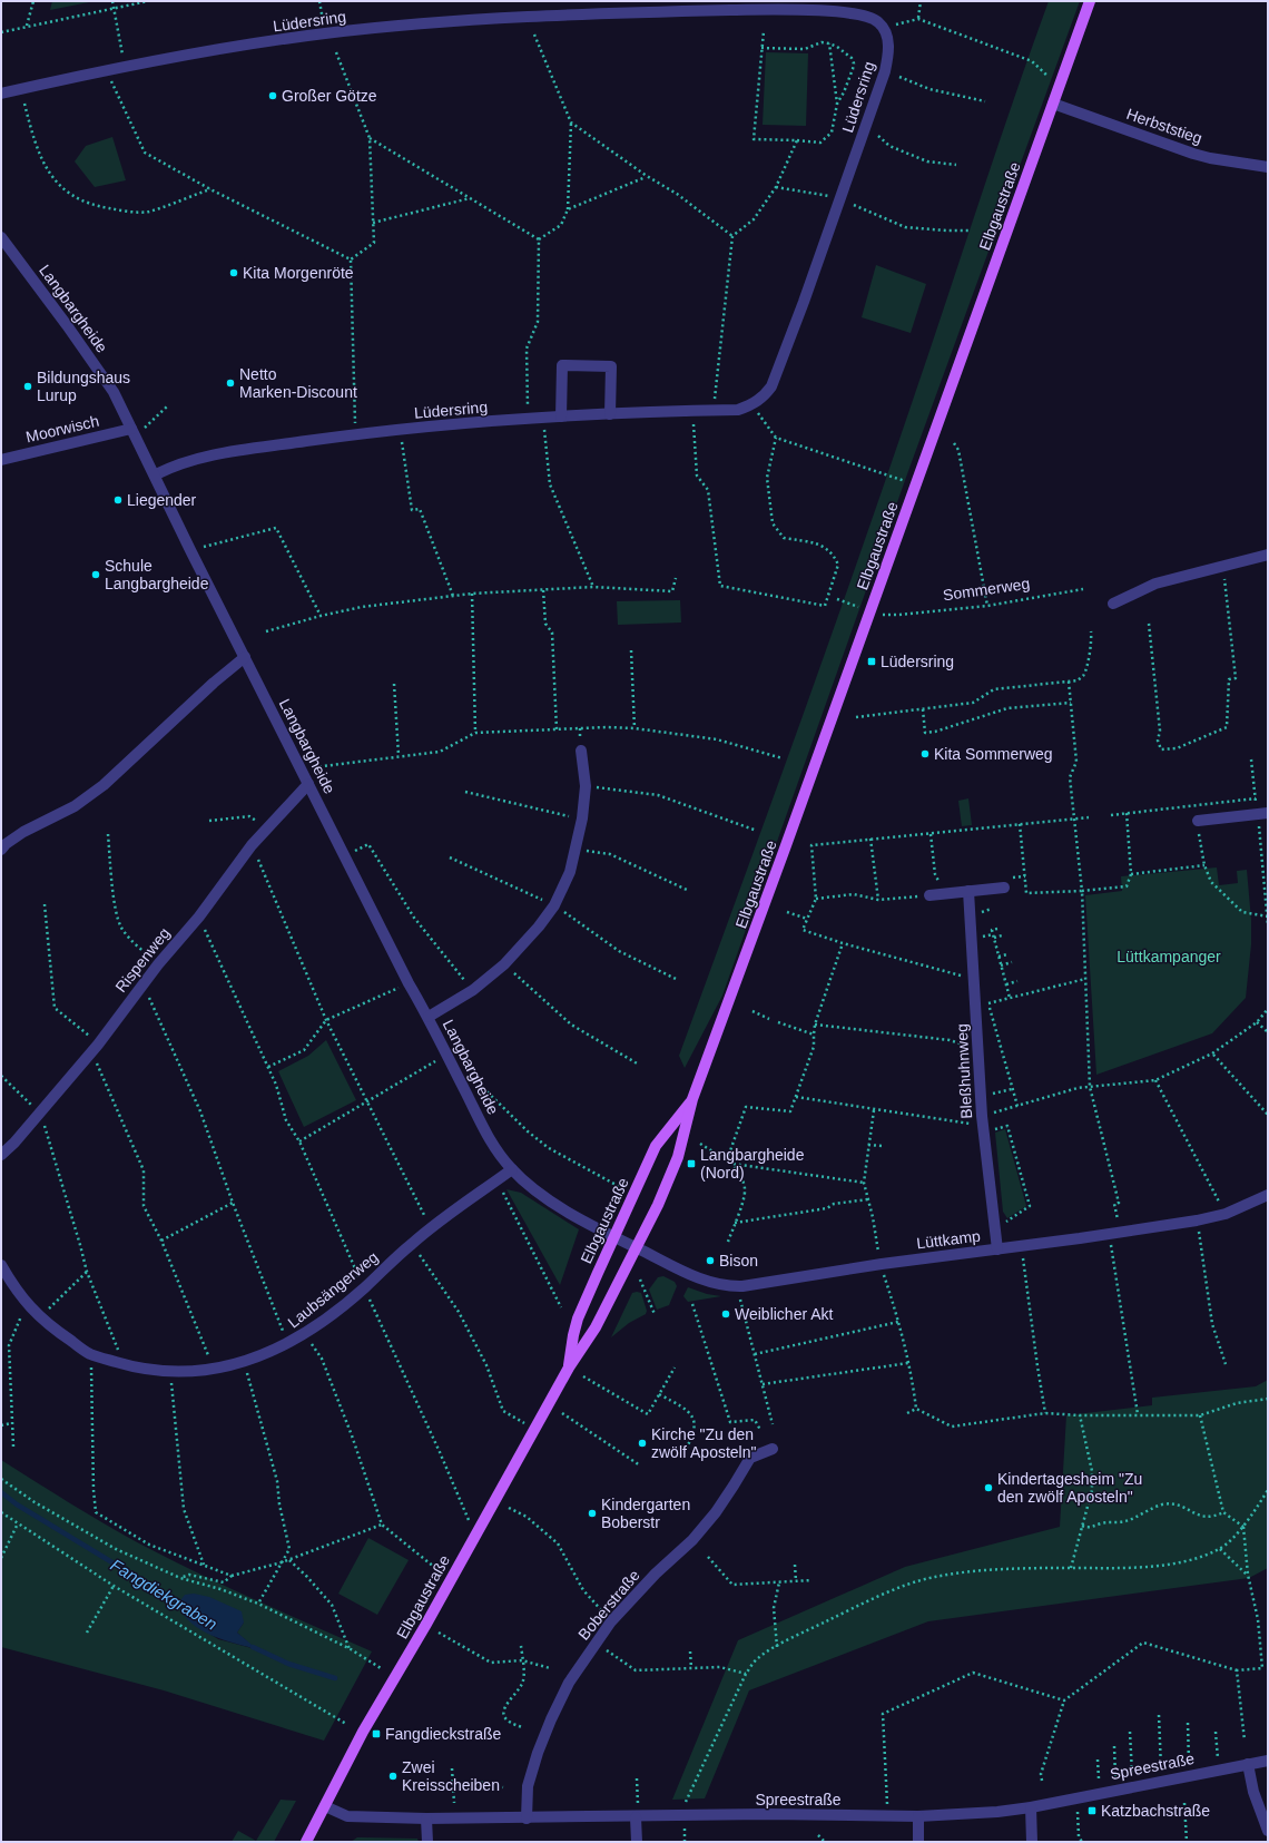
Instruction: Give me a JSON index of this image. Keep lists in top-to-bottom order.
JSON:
{
  "streets": {
    "main road": ["Elbgaustraße"],
    "street": [
      "Lüdersring",
      "Herbststieg",
      "Langbargheide",
      "Moorwisch",
      "Rispenweg",
      "Bleßhuhnweg",
      "Lüttkamp",
      "Laubsängerweg",
      "Boberstraße",
      "Spreestraße"
    ],
    "path": ["Sommerweg"]
  },
  "crossings": [
    ["Lüdersring", "Langbargheide"],
    ["Herbststieg", "Elbgaustraße"],
    ["Elbgaustraße", "Langbargheide"],
    ["Elbgaustraße", "Lüttkamp"],
    ["Elbgaustraße", "Spreestraße"],
    ["Langbargheide", "Moorwisch"],
    ["Langbargheide", "Rispenweg"],
    ["Langbargheide", "Lüttkamp"],
    ["Langbargheide", "Laubsängerweg"],
    ["Bleßhuhnweg", "Lüttkamp"],
    ["Boberstraße", "Spreestraße"]
  ],
  "water": ["Fangdiekgraben"],
  "parks": ["Lüttkampanger"],
  "places": {
    "other": [
      "Großer Götze",
      "Kita Morgenröte",
      "Netto Marken-Discount",
      "Bildungshaus Lurup",
      "Liegender",
      "Schule Langbargheide",
      "Kita Sommerweg",
      "Bison",
      "Weiblicher Akt",
      "Kirche \"Zu den zwölf Aposteln\"",
      "Kindertagesheim \"Zu den zwölf Aposteln\"",
      "Kindergarten Boberstr",
      "Zwei Kreisscheiben"
    ],
    "transit": [
      "Lüdersring",
      "Langbargheide (Nord)",
      "Fangdieckstraße",
      "Katzbachstraße"
    ]
  }
}
